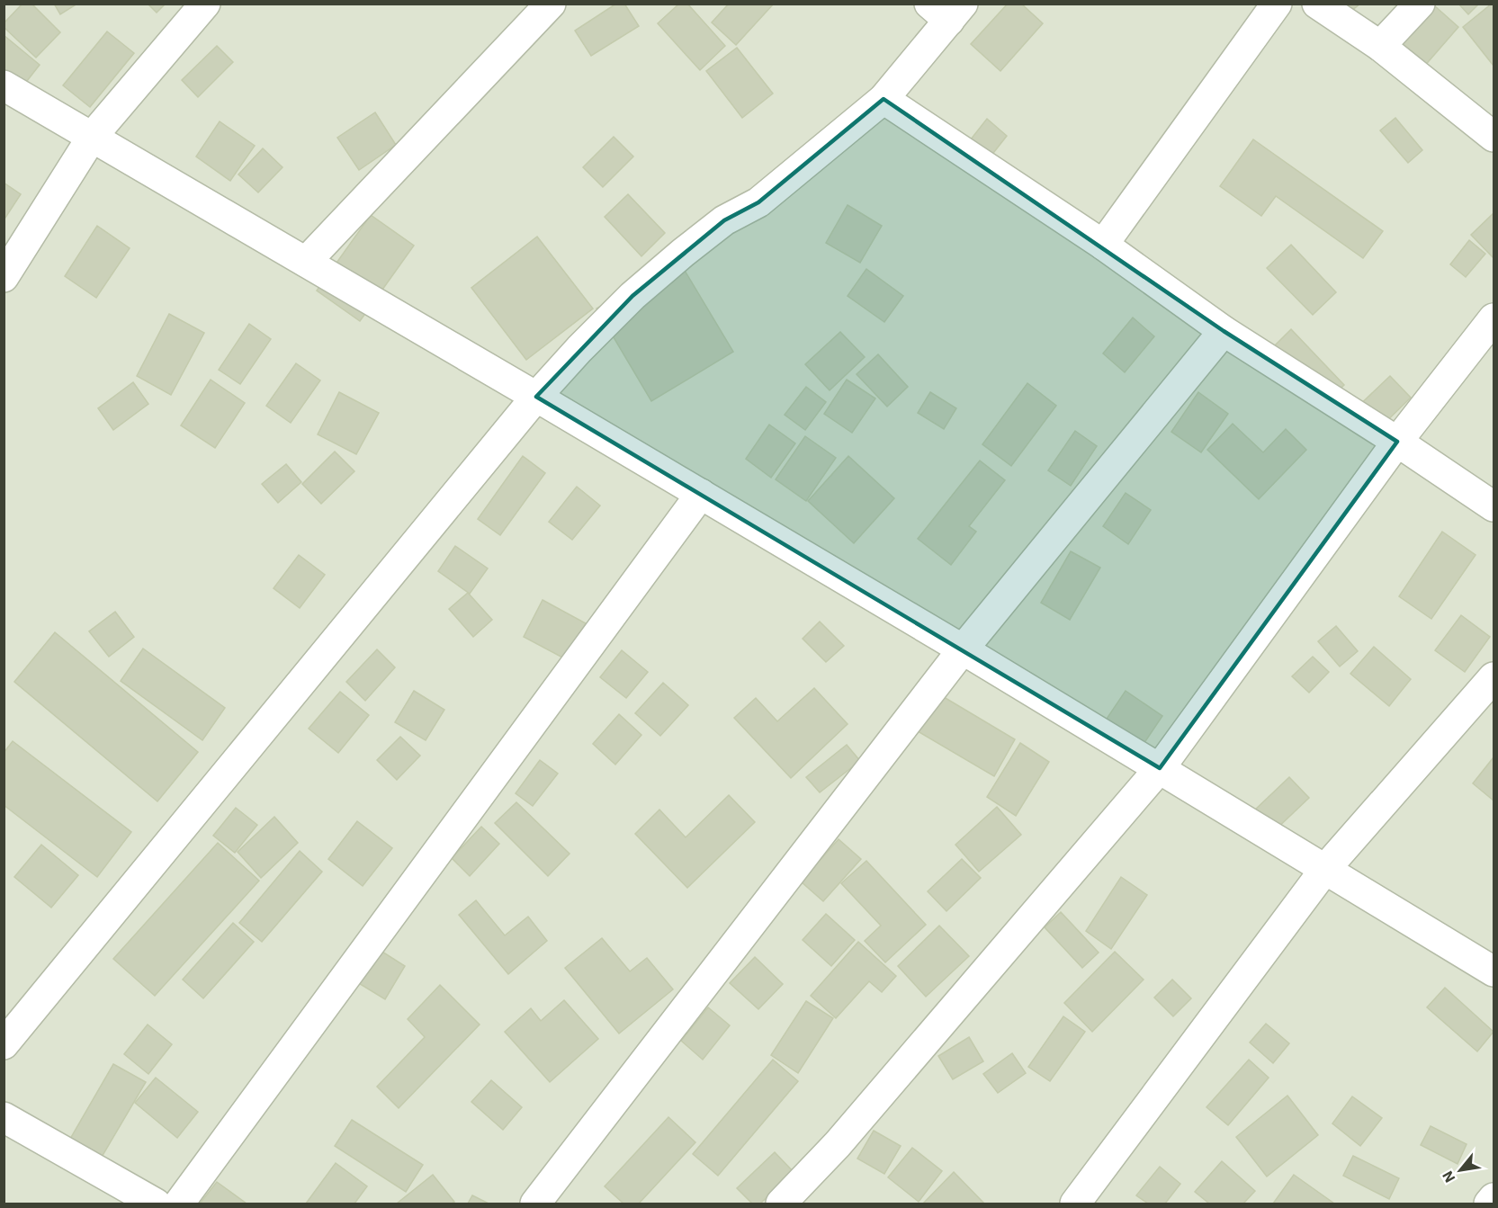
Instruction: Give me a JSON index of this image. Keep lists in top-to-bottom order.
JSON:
{
  "north": "bottom left"
}
